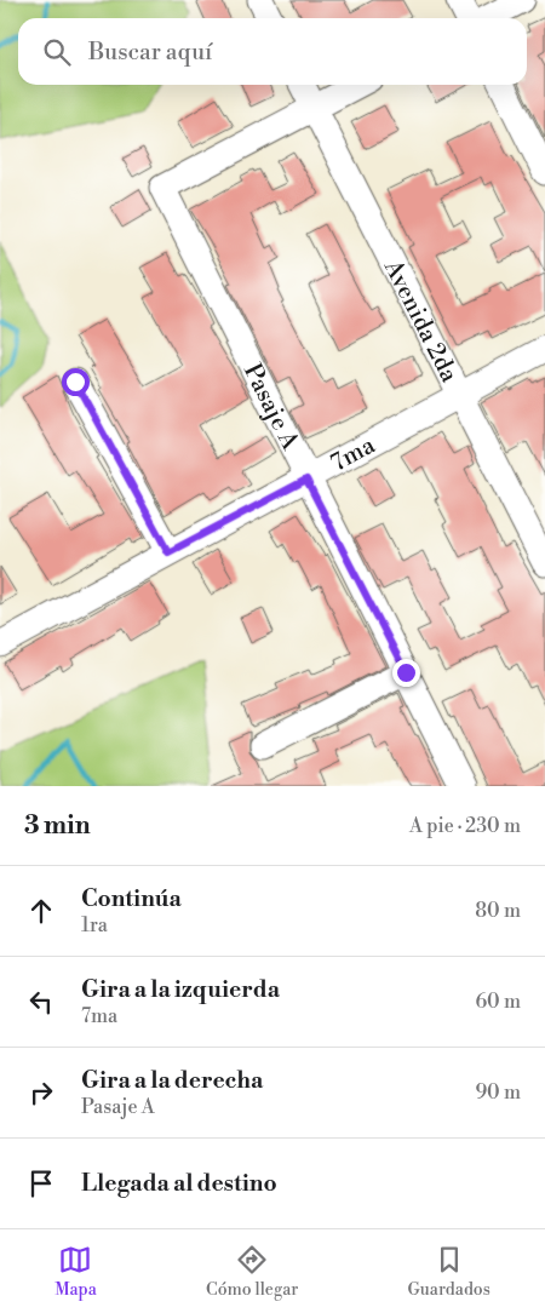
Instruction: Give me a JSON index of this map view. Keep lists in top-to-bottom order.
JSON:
{
  "streets": {
    "street": ["Avenida 2da", "Pasaje A", "7ma"]
  },
  "crossings": [
    ["Avenida 2da", "Pasaje A"],
    ["Avenida 2da", "7ma"],
    ["Pasaje A", "7ma"]
  ],
  "page": {
    "search": "Buscar aquí",
    "heading": ["3 min", "A pie · 230 m"],
    "list": [
      ["Continúa", "1ra", "80 m"],
      ["Gira a la izquierda", "7ma", "60 m"],
      ["Gira a la derecha", "Pasaje A", "90 m"],
      "Llegada al destino"
    ],
    "nav": ["Mapa", "Cómo llegar", "Guardados"]
  }
}
